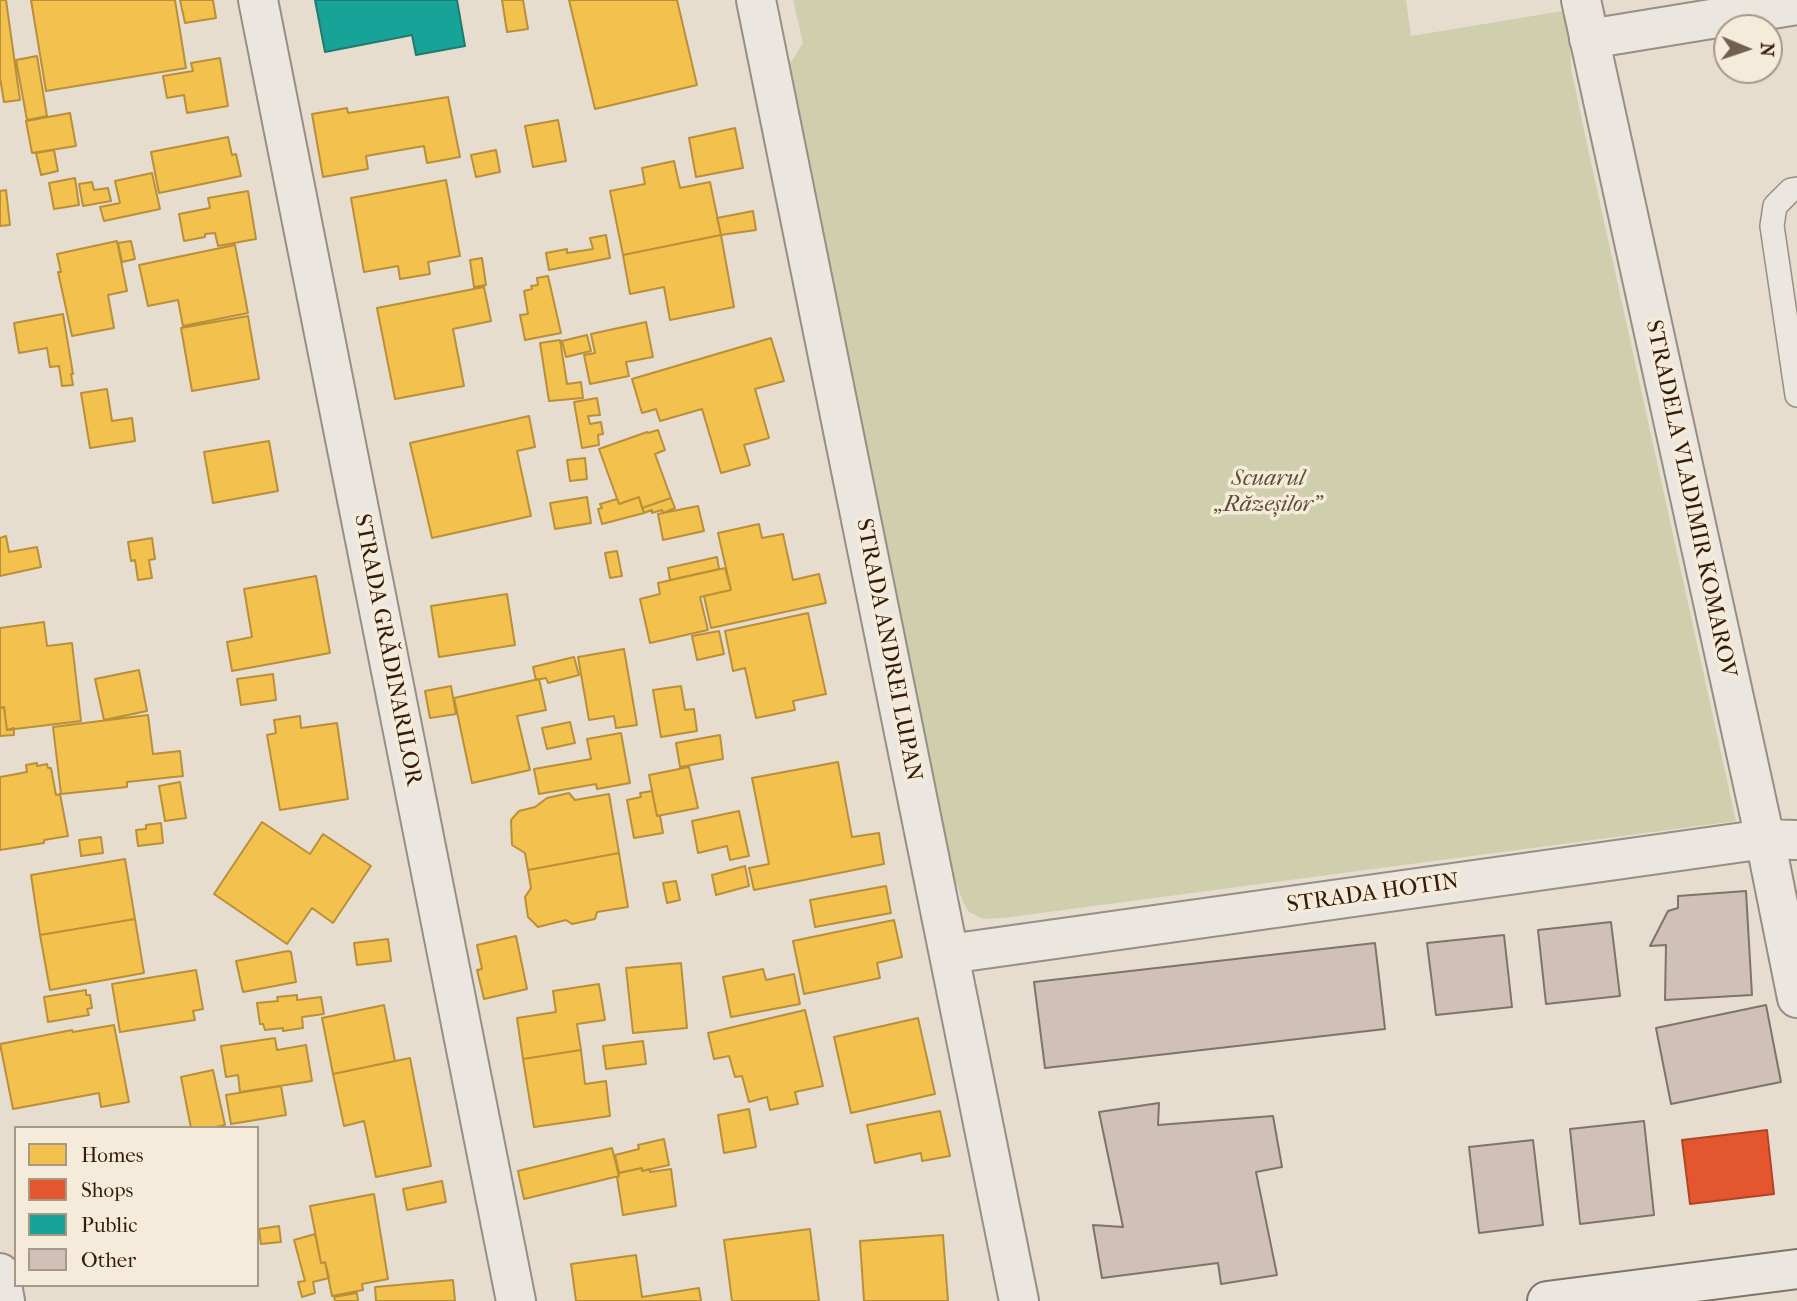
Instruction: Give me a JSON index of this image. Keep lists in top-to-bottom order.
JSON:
{
  "streets": {
    "street": [
      "STRADELA VLADIMIR KOMAROV",
      "STRADA GRĂDINARILOR",
      "STRADA ANDREI LUPAN",
      "STRADA HOTIN"
    ]
  },
  "crossings": [
    ["STRADELA VLADIMIR KOMAROV", "STRADA HOTIN"],
    ["STRADA ANDREI LUPAN", "STRADA HOTIN"]
  ],
  "parks": ["Scuarul „Răzeșilor”"],
  "legend": [
    "Homes",
    "Shops",
    "Public",
    "Other"
  ],
  "north": "right"
}
